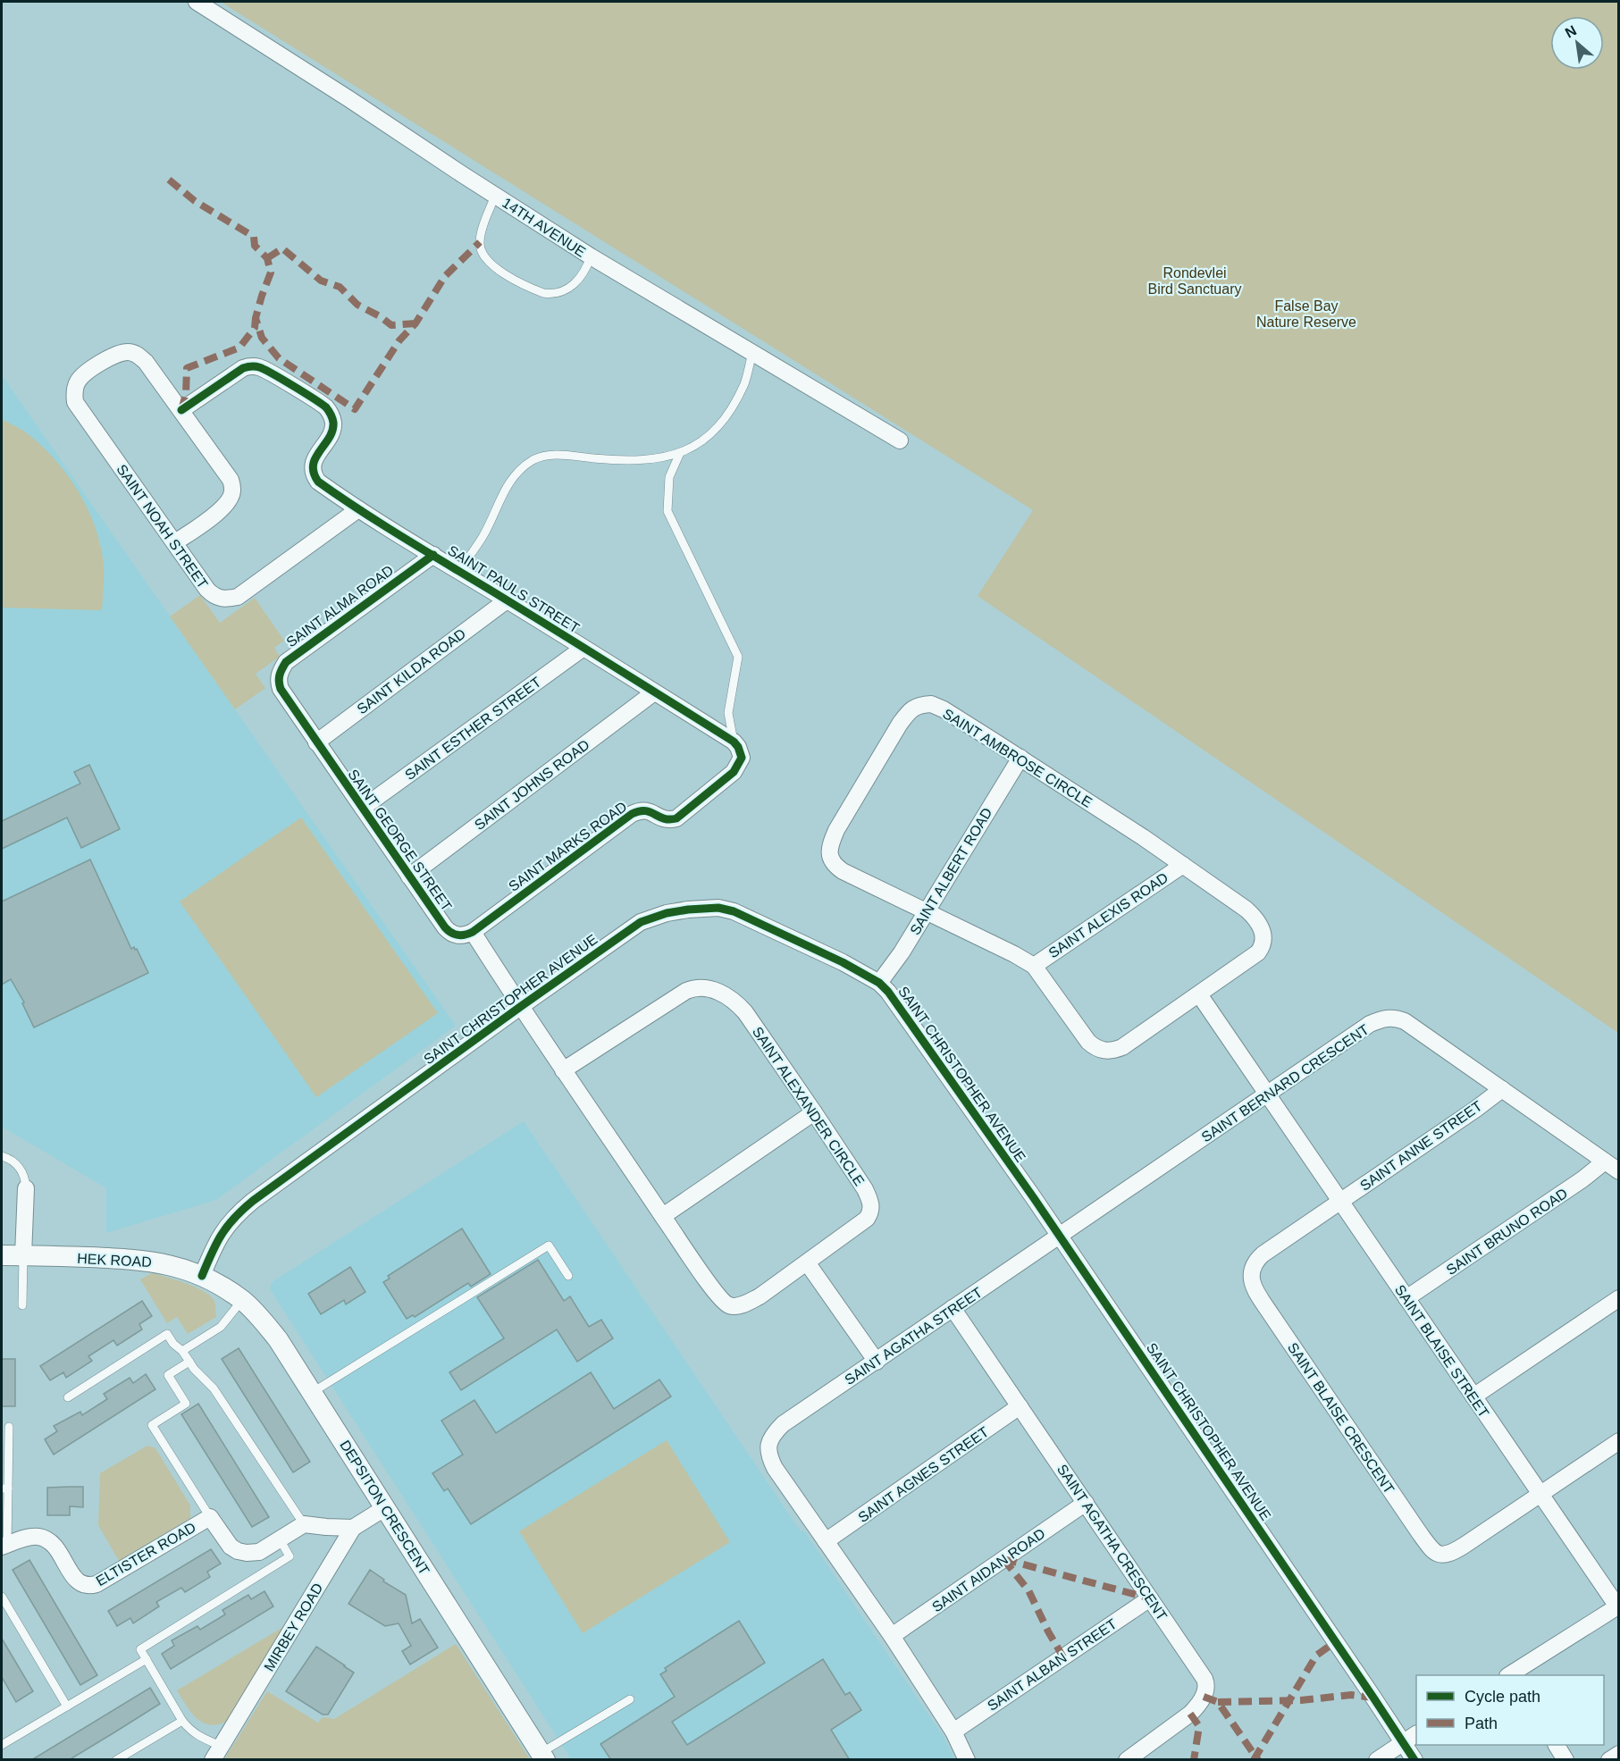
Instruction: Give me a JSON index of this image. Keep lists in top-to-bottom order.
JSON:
{
  "streets": {
    "street": [
      "14TH AVENUE",
      "SAINT NOAH STREET",
      "SAINT PAULS STREET",
      "SAINT ALMA ROAD",
      "SAINT KILDA ROAD",
      "SAINT ESTHER STREET",
      "SAINT AMBROSE CIRCLE",
      "SAINT JOHNS ROAD",
      "SAINT GEORGE STREET",
      "SAINT MARKS ROAD",
      "SAINT ALBERT ROAD",
      "SAINT ALEXIS ROAD",
      "SAINT CHRISTOPHER AVENUE",
      "SAINT BERNARD CRESCENT",
      "SAINT ALEXANDER CIRCLE",
      "SAINT ANNE STREET",
      "SAINT BRUNO ROAD",
      "HEK ROAD",
      "SAINT AGATHA STREET",
      "SAINT BLAISE STREET",
      "SAINT BLAISE CRESCENT",
      "SAINT AGNES STREET",
      "DEPSITON CRESCENT",
      "SAINT AGATHA CRESCENT",
      "ELTISTER ROAD",
      "SAINT AIDAN ROAD",
      "MIRBEY ROAD",
      "SAINT ALBAN STREET"
    ]
  },
  "crossings": [
    ["SAINT NOAH STREET", "SAINT PAULS STREET"],
    ["SAINT PAULS STREET", "SAINT ALMA ROAD"],
    ["SAINT PAULS STREET", "SAINT KILDA ROAD"],
    ["SAINT PAULS STREET", "SAINT ESTHER STREET"],
    ["SAINT PAULS STREET", "SAINT JOHNS ROAD"],
    ["SAINT ALMA ROAD", "SAINT KILDA ROAD"],
    ["SAINT ALMA ROAD", "SAINT GEORGE STREET"],
    ["SAINT KILDA ROAD", "SAINT GEORGE STREET"],
    ["SAINT ESTHER STREET", "SAINT GEORGE STREET"],
    ["SAINT AMBROSE CIRCLE", "SAINT ALBERT ROAD"],
    ["SAINT AMBROSE CIRCLE", "SAINT ALEXIS ROAD"],
    ["SAINT JOHNS ROAD", "SAINT GEORGE STREET"],
    ["SAINT GEORGE STREET", "SAINT MARKS ROAD"],
    ["SAINT ALBERT ROAD", "SAINT CHRISTOPHER AVENUE"],
    ["SAINT CHRISTOPHER AVENUE", "SAINT BERNARD CRESCENT"],
    ["SAINT CHRISTOPHER AVENUE", "SAINT ALEXANDER CIRCLE"],
    ["SAINT CHRISTOPHER AVENUE", "HEK ROAD"],
    ["SAINT CHRISTOPHER AVENUE", "SAINT AGATHA STREET"],
    ["SAINT CHRISTOPHER AVENUE", "DEPSITON CRESCENT"],
    ["SAINT BERNARD CRESCENT", "SAINT ANNE STREET"],
    ["SAINT BERNARD CRESCENT", "SAINT BRUNO ROAD"],
    ["SAINT BERNARD CRESCENT", "SAINT AGATHA STREET"],
    ["SAINT BERNARD CRESCENT", "SAINT BLAISE STREET"],
    ["SAINT ANNE STREET", "SAINT BLAISE STREET"],
    ["SAINT ANNE STREET", "SAINT BLAISE CRESCENT"],
    ["SAINT BRUNO ROAD", "SAINT BLAISE STREET"],
    ["HEK ROAD", "DEPSITON CRESCENT"],
    ["SAINT AGATHA STREET", "SAINT AGNES STREET"],
    ["SAINT AGATHA STREET", "SAINT AGATHA CRESCENT"],
    ["SAINT BLAISE STREET", "SAINT BLAISE CRESCENT"],
    ["SAINT AGNES STREET", "SAINT AGATHA CRESCENT"],
    ["DEPSITON CRESCENT", "MIRBEY ROAD"],
    ["SAINT AGATHA CRESCENT", "SAINT AIDAN ROAD"],
    ["SAINT AGATHA CRESCENT", "SAINT ALBAN STREET"]
  ],
  "parks": ["Rondevlei Bird Sanctuary", "False Bay Nature Reserve"],
  "legend": ["Cycle path", "Path"],
  "north": "top left"
}
